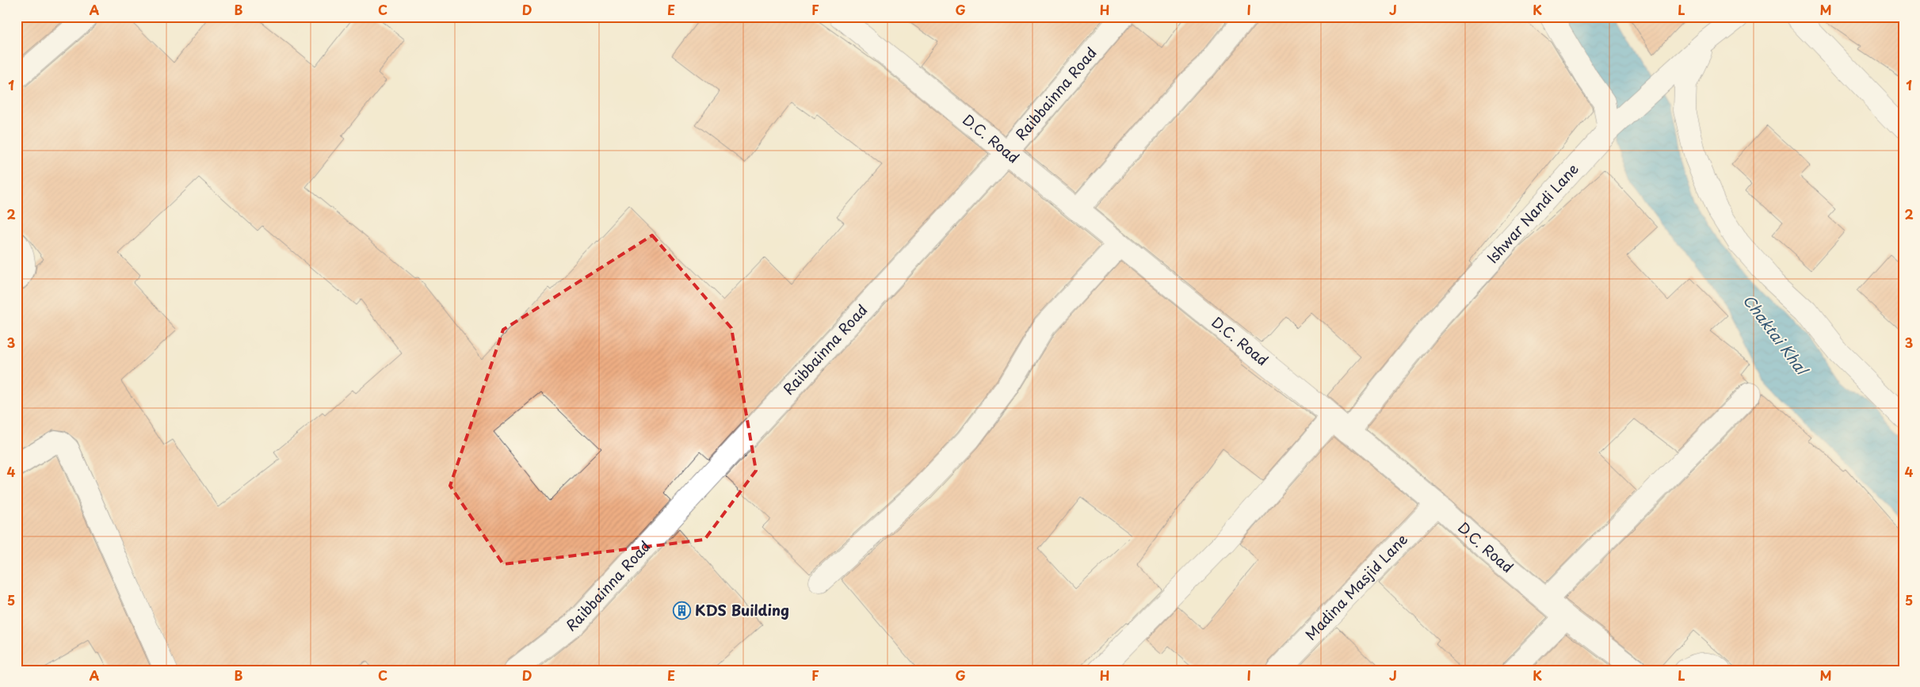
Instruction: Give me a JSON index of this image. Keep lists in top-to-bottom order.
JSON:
{
  "streets": {
    "street": [
      "Raibbainna Road",
      "D.C. Road",
      "Ishwar Nandi Lane",
      "Madina Masjid Lane"
    ]
  },
  "crossings": [
    ["Raibbainna Road", "D.C. Road"],
    ["D.C. Road", "Ishwar Nandi Lane"],
    ["D.C. Road", "Madina Masjid Lane"]
  ],
  "water": ["Chaktai Khal"],
  "places": {
    "building": ["KDS Building"]
  },
  "grid": {
    "columns": [
      "A",
      "B",
      "C",
      "D",
      "E",
      "F",
      "G",
      "H",
      "I",
      "J",
      "K",
      "L",
      "M"
    ],
    "rows": [
      "1",
      "2",
      "3",
      "4",
      "5"
    ]
  }
}
